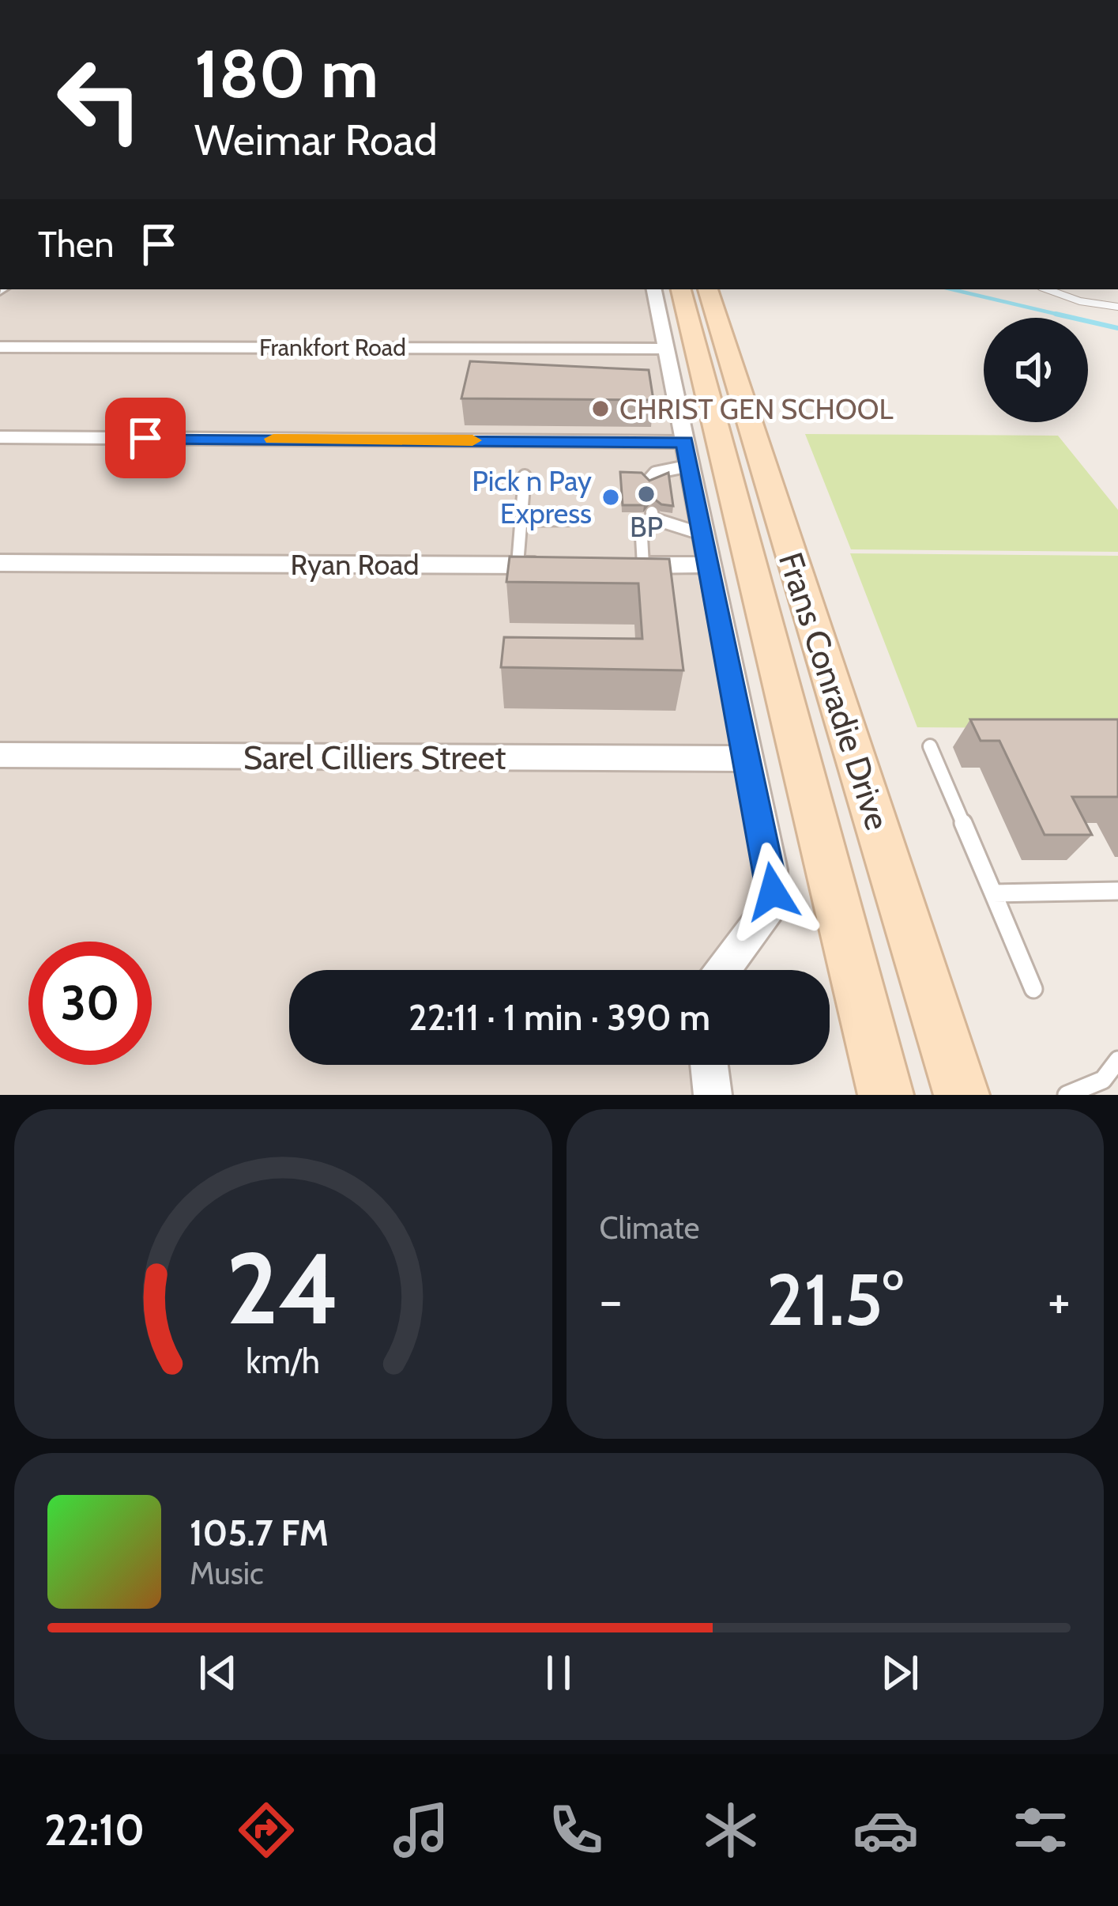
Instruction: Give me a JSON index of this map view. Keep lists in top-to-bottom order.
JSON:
{
  "streets": {
    "main road": ["Frans Conradie Drive"],
    "street": ["Frankfort Road", "Ryan Road", "Sarel Cilliers Street"]
  },
  "places": ["CHRIST GEN SCHOOL", "BP", "Pick n Pay Express"],
  "page": {
    "turn": ["180 m", "Weimar Road"],
    "then": "Then",
    "limit": "30",
    "trip": "22:11 · 1 min · 390 m",
    "tile": "Climate",
    "heat": ["−", "21.5°", "+"],
    "song": ["105.7 FM", "Music"],
    "tabs": "22:10",
    "gauge": ["24", "km/h"]
  }
}
